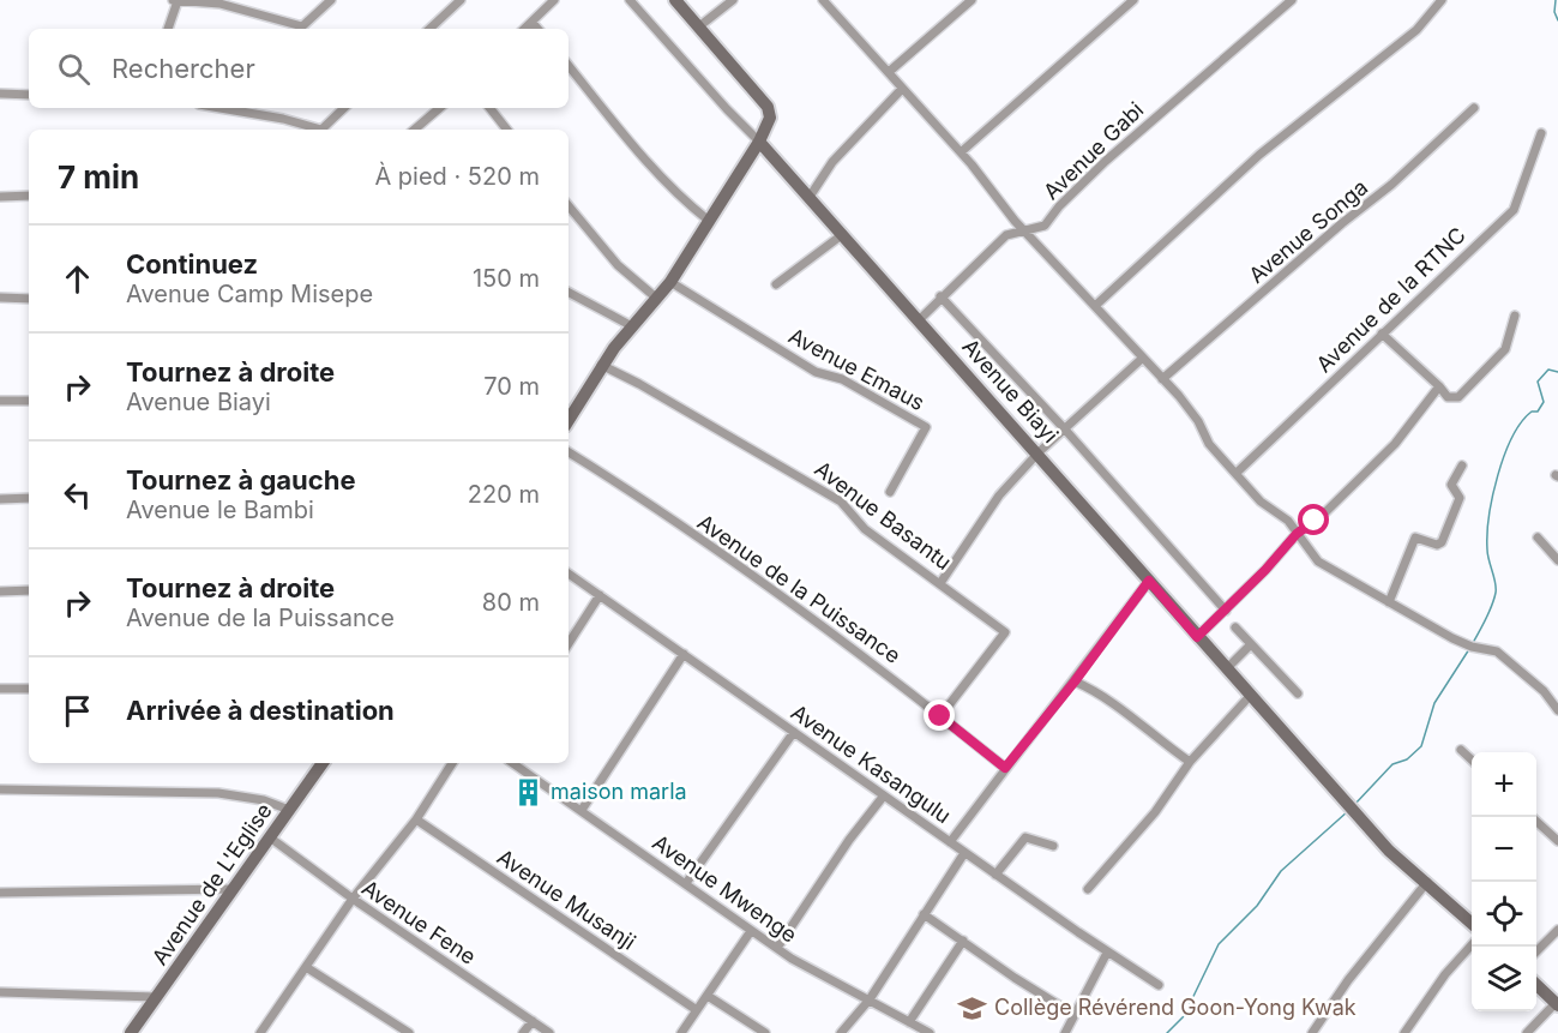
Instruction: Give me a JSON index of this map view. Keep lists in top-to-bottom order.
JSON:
{
  "streets": {
    "street": [
      "Avenue Gabi",
      "Avenue Songa",
      "Avenue de la RTNC",
      "Avenue Emaus",
      "Avenue Biayi",
      "Avenue Basantu",
      "Avenue de la Puissance",
      "Avenue Kasangulu",
      "Avenue de L'Eglise",
      "Avenue Mwenge",
      "Avenue Musanji",
      "Avenue Fene"
    ]
  },
  "crossings": [
    ["Avenue Gabi", "Avenue Biayi"],
    ["Avenue Basantu", "Avenue de la Puissance"],
    ["Avenue de L'Eglise", "Avenue Fene"]
  ],
  "places": {
    "building": ["maison marla"],
    "school or university": ["Collège Révérend Goon-Yong Kwak"]
  },
  "page": {
    "search": "Rechercher",
    "heading": ["7 min", "À pied · 520 m"],
    "list": [
      ["Continuez", "Avenue Camp Misepe", "150 m"],
      ["Tournez à droite", "Avenue Biayi", "70 m"],
      ["Tournez à gauche", "Avenue le Bambi", "220 m"],
      ["Tournez à droite", "Avenue de la Puissance", "80 m"],
      "Arrivée à destination"
    ],
    "map_buttons": ["+", "−"]
  }
}
